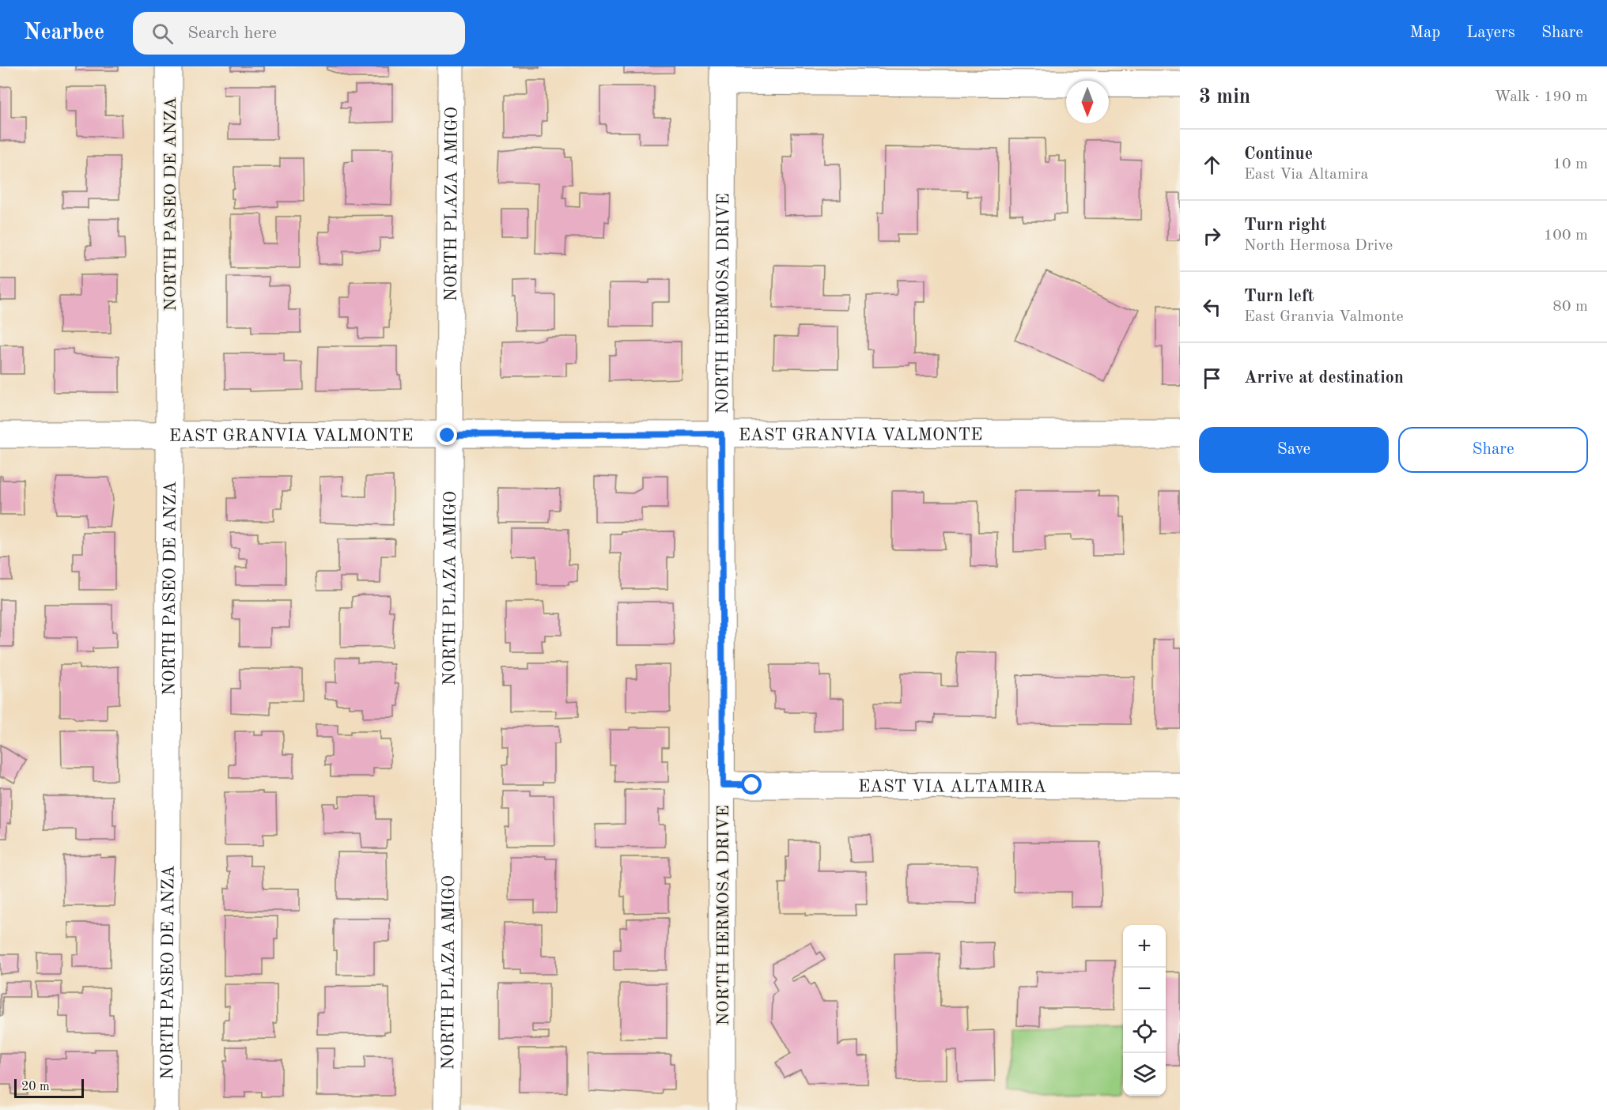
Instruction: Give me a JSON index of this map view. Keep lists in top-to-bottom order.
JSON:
{
  "streets": {
    "street": [
      "NORTH PASEO DE ANZA",
      "NORTH PLAZA AMIGO",
      "NORTH HERMOSA DRIVE",
      "EAST GRANVIA VALMONTE",
      "EAST VIA ALTAMIRA"
    ]
  },
  "crossings": [
    ["NORTH PASEO DE ANZA", "EAST GRANVIA VALMONTE"],
    ["NORTH PLAZA AMIGO", "EAST GRANVIA VALMONTE"],
    ["NORTH HERMOSA DRIVE", "EAST GRANVIA VALMONTE"],
    ["NORTH HERMOSA DRIVE", "EAST VIA ALTAMIRA"]
  ],
  "scale_bar": "20 m",
  "north": "bottom",
  "page": {
    "header": "Nearbee",
    "search": "Search here",
    "nav": ["Map", "Layers", "Share"],
    "heading": ["3 min", "Walk · 190 m"],
    "list": [
      ["Continue", "East Via Altamira", "10 m"],
      ["Turn right", "North Hermosa Drive", "100 m"],
      ["Turn left", "East Granvia Valmonte", "80 m"],
      "Arrive at destination"
    ],
    "buttons": ["Save", "Share"],
    "map_buttons": ["+", "−"],
    "scale": "20 m"
  }
}
